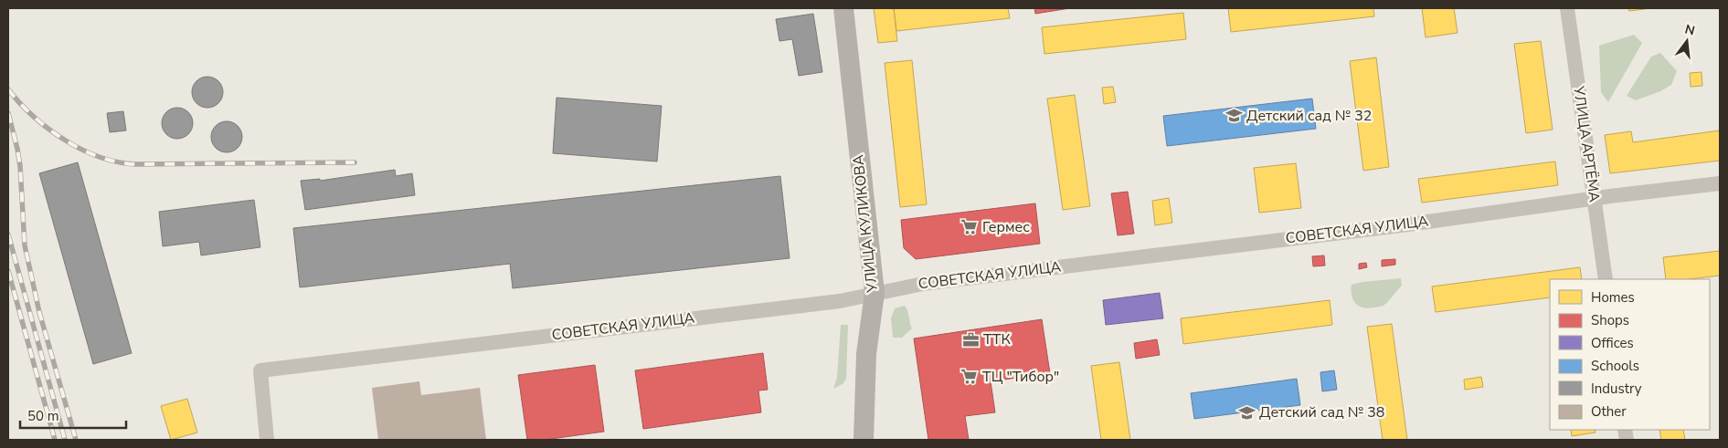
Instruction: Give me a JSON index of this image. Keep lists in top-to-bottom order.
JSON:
{
  "streets": {
    "main road": ["УЛИЦА КУЛИКОВА"],
    "street": ["УЛИЦА АРТЁМА", "СОВЕТСКАЯ УЛИЦА"]
  },
  "crossings": [
    ["УЛИЦА АРТЁМА", "СОВЕТСКАЯ УЛИЦА"],
    ["УЛИЦА КУЛИКОВА", "СОВЕТСКАЯ УЛИЦА"]
  ],
  "places": {
    "school or university": ["Детский сад № 32", "Детский сад № 38"],
    "supermarket": ["Гермес", "ТЦ \"Тибор\""],
    "office": ["ТТК"]
  },
  "legend": [
    "Homes",
    "Shops",
    "Offices",
    "Schools",
    "Industry",
    "Other"
  ],
  "scale_bar": "50 m",
  "north": "top"
}
